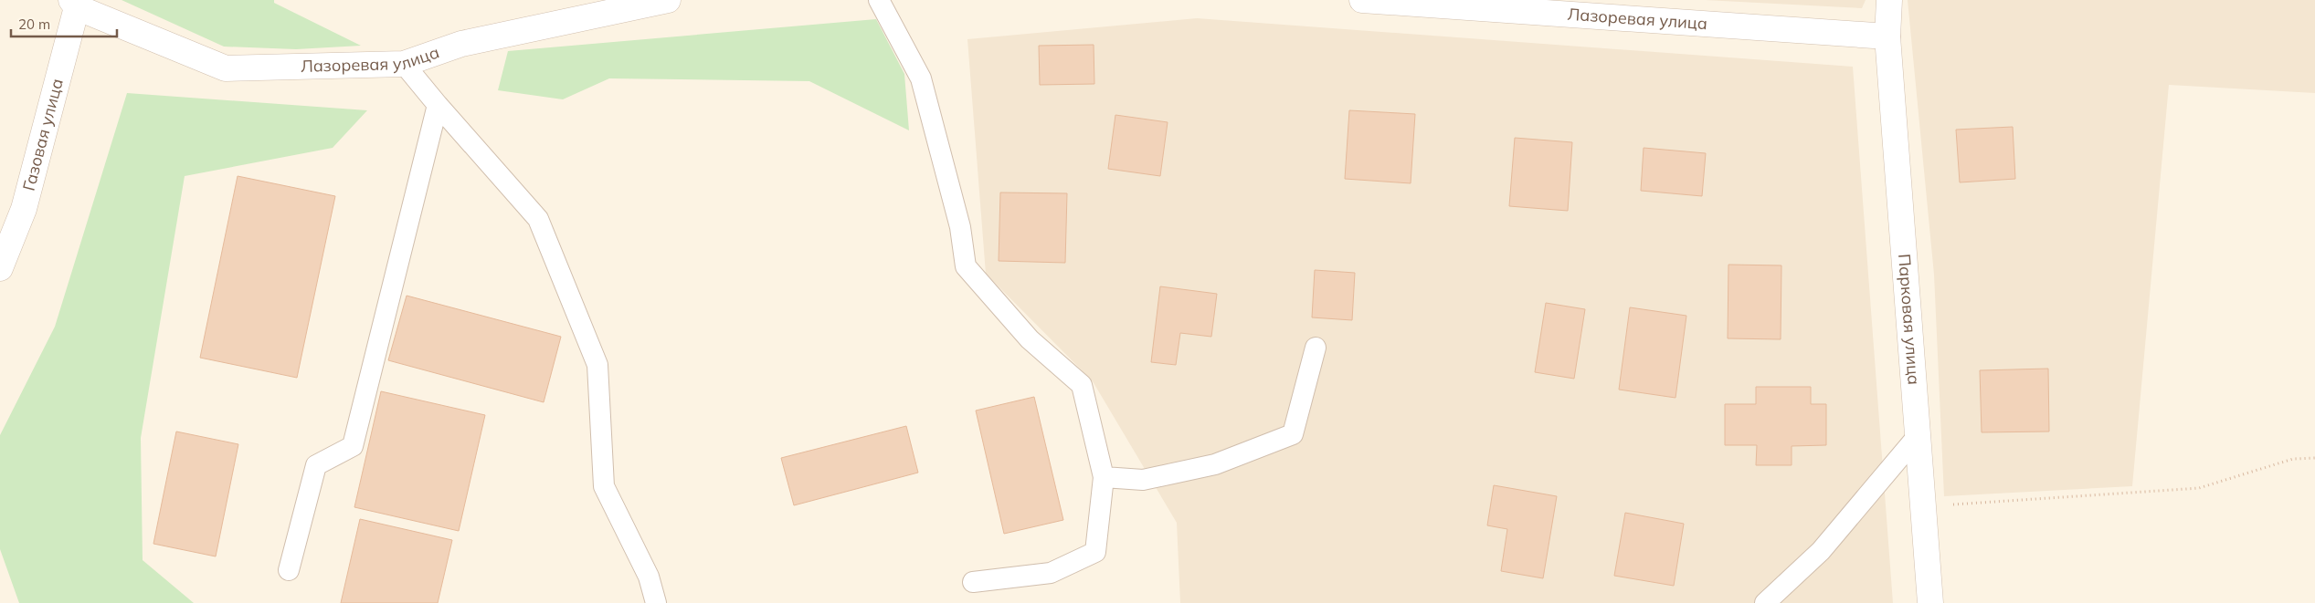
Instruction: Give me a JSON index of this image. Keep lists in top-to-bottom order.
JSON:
{
  "streets": {
    "street": ["Лазоревая улица", "Газовая улица", "Парковая улица"]
  },
  "crossings": [
    ["Лазоревая улица", "Газовая улица"],
    ["Лазоревая улица", "Парковая улица"]
  ],
  "scale_bar": "20 m"
}
